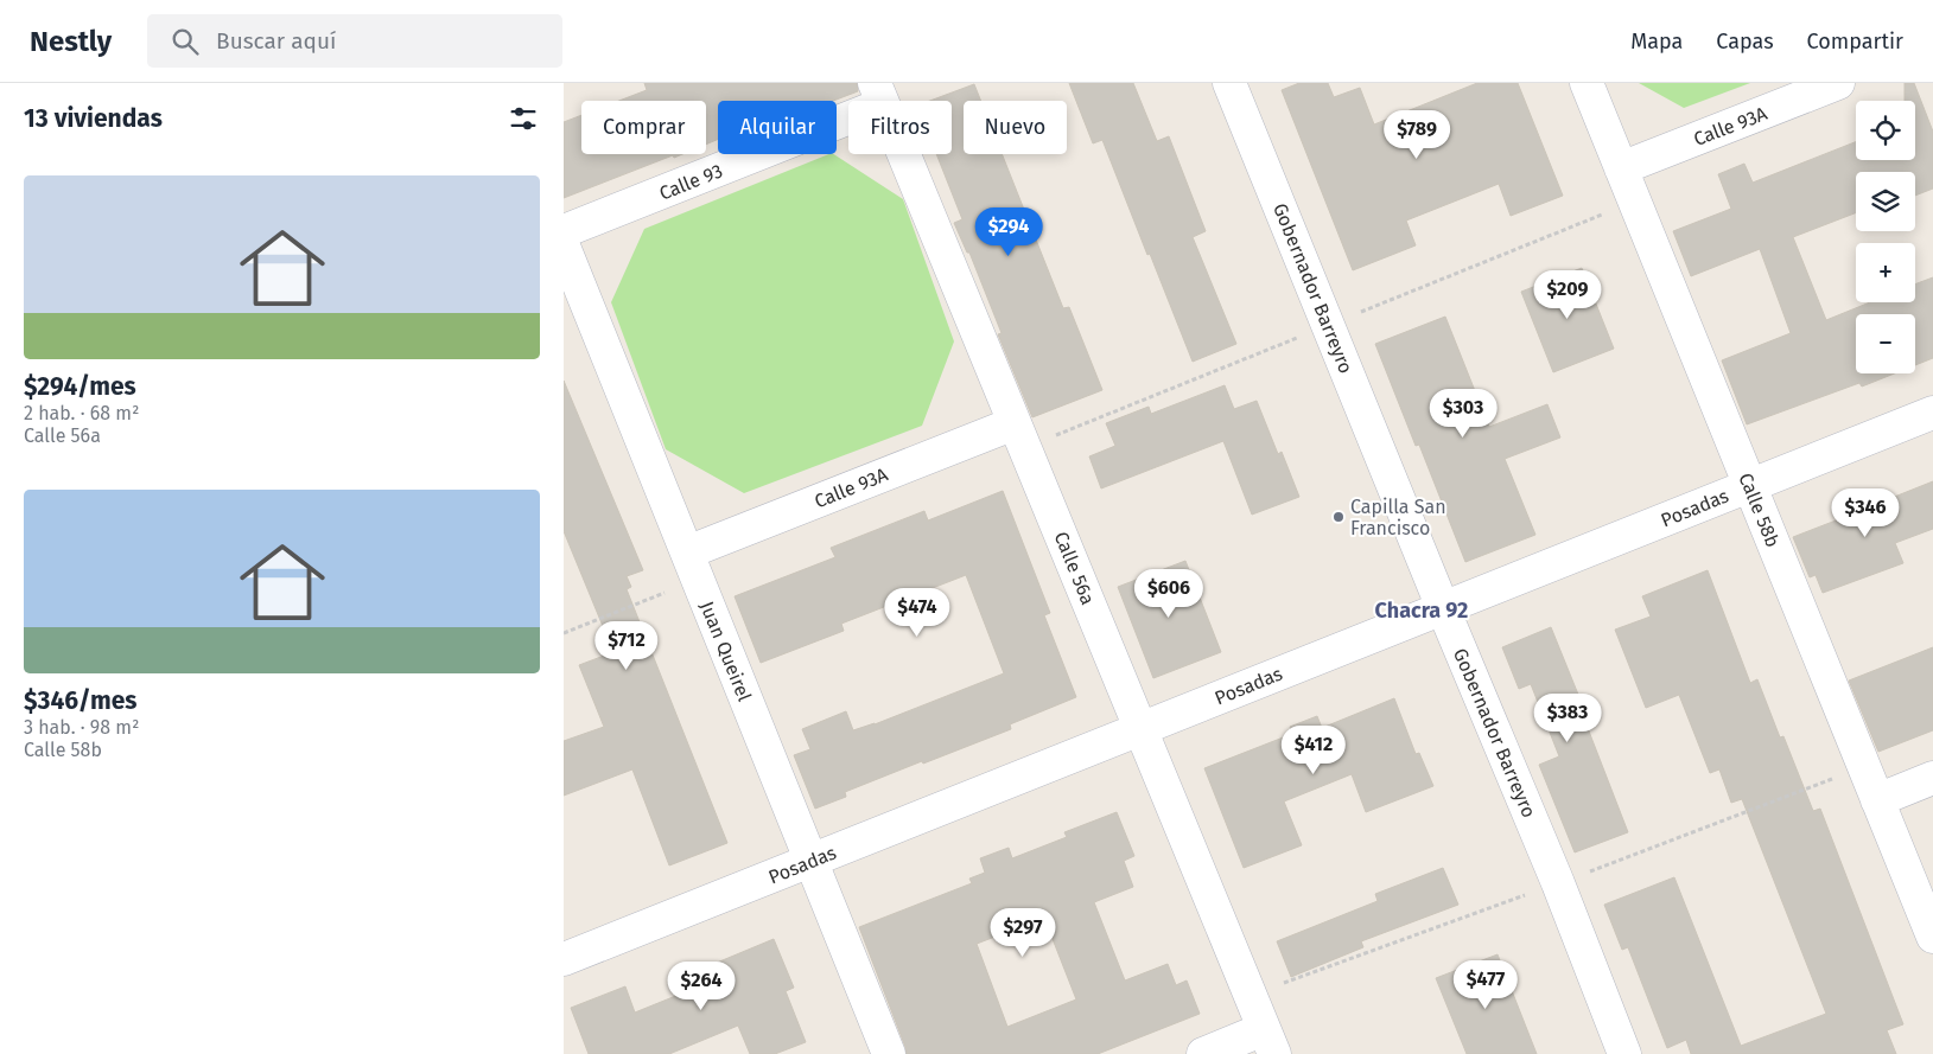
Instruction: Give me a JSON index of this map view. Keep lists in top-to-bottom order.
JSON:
{
  "streets": {
    "street": [
      "Calle 93A",
      "Calle 93",
      "Gobernador Barreyro",
      "Posadas",
      "Calle 58b",
      "Calle 56a",
      "Juan Queirel"
    ]
  },
  "crossings": [
    ["Calle 93A", "Calle 58b"],
    ["Calle 93A", "Calle 56a"],
    ["Calle 93A", "Juan Queirel"],
    ["Calle 93", "Calle 56a"],
    ["Gobernador Barreyro", "Posadas"],
    ["Posadas", "Calle 58b"],
    ["Posadas", "Calle 56a"],
    ["Posadas", "Juan Queirel"]
  ],
  "districts": ["Chacra 92"],
  "places": ["Capilla San Francisco"],
  "page": {
    "header": "Nestly",
    "search": "Buscar aquí",
    "nav": ["Mapa", "Capas", "Compartir"],
    "heading": "13 viviendas",
    "map_buttons": ["+", "−"],
    "chip": [
      "Comprar",
      "Alquilar",
      "Filtros",
      "Nuevo"
    ],
    "price": [
      "$789",
      "$294",
      "$209",
      "$303",
      "$346",
      "$606",
      "$474",
      "$712",
      "$383",
      "$412",
      "$297",
      "$477",
      "$264"
    ],
    "list": [
      {
        "name": "$294/mes",
        "note": "2 hab. · 68 m² · Calle 56a"
      },
      {
        "name": "$346/mes",
        "note": "3 hab. · 98 m² · Calle 58b"
      }
    ]
  }
}
